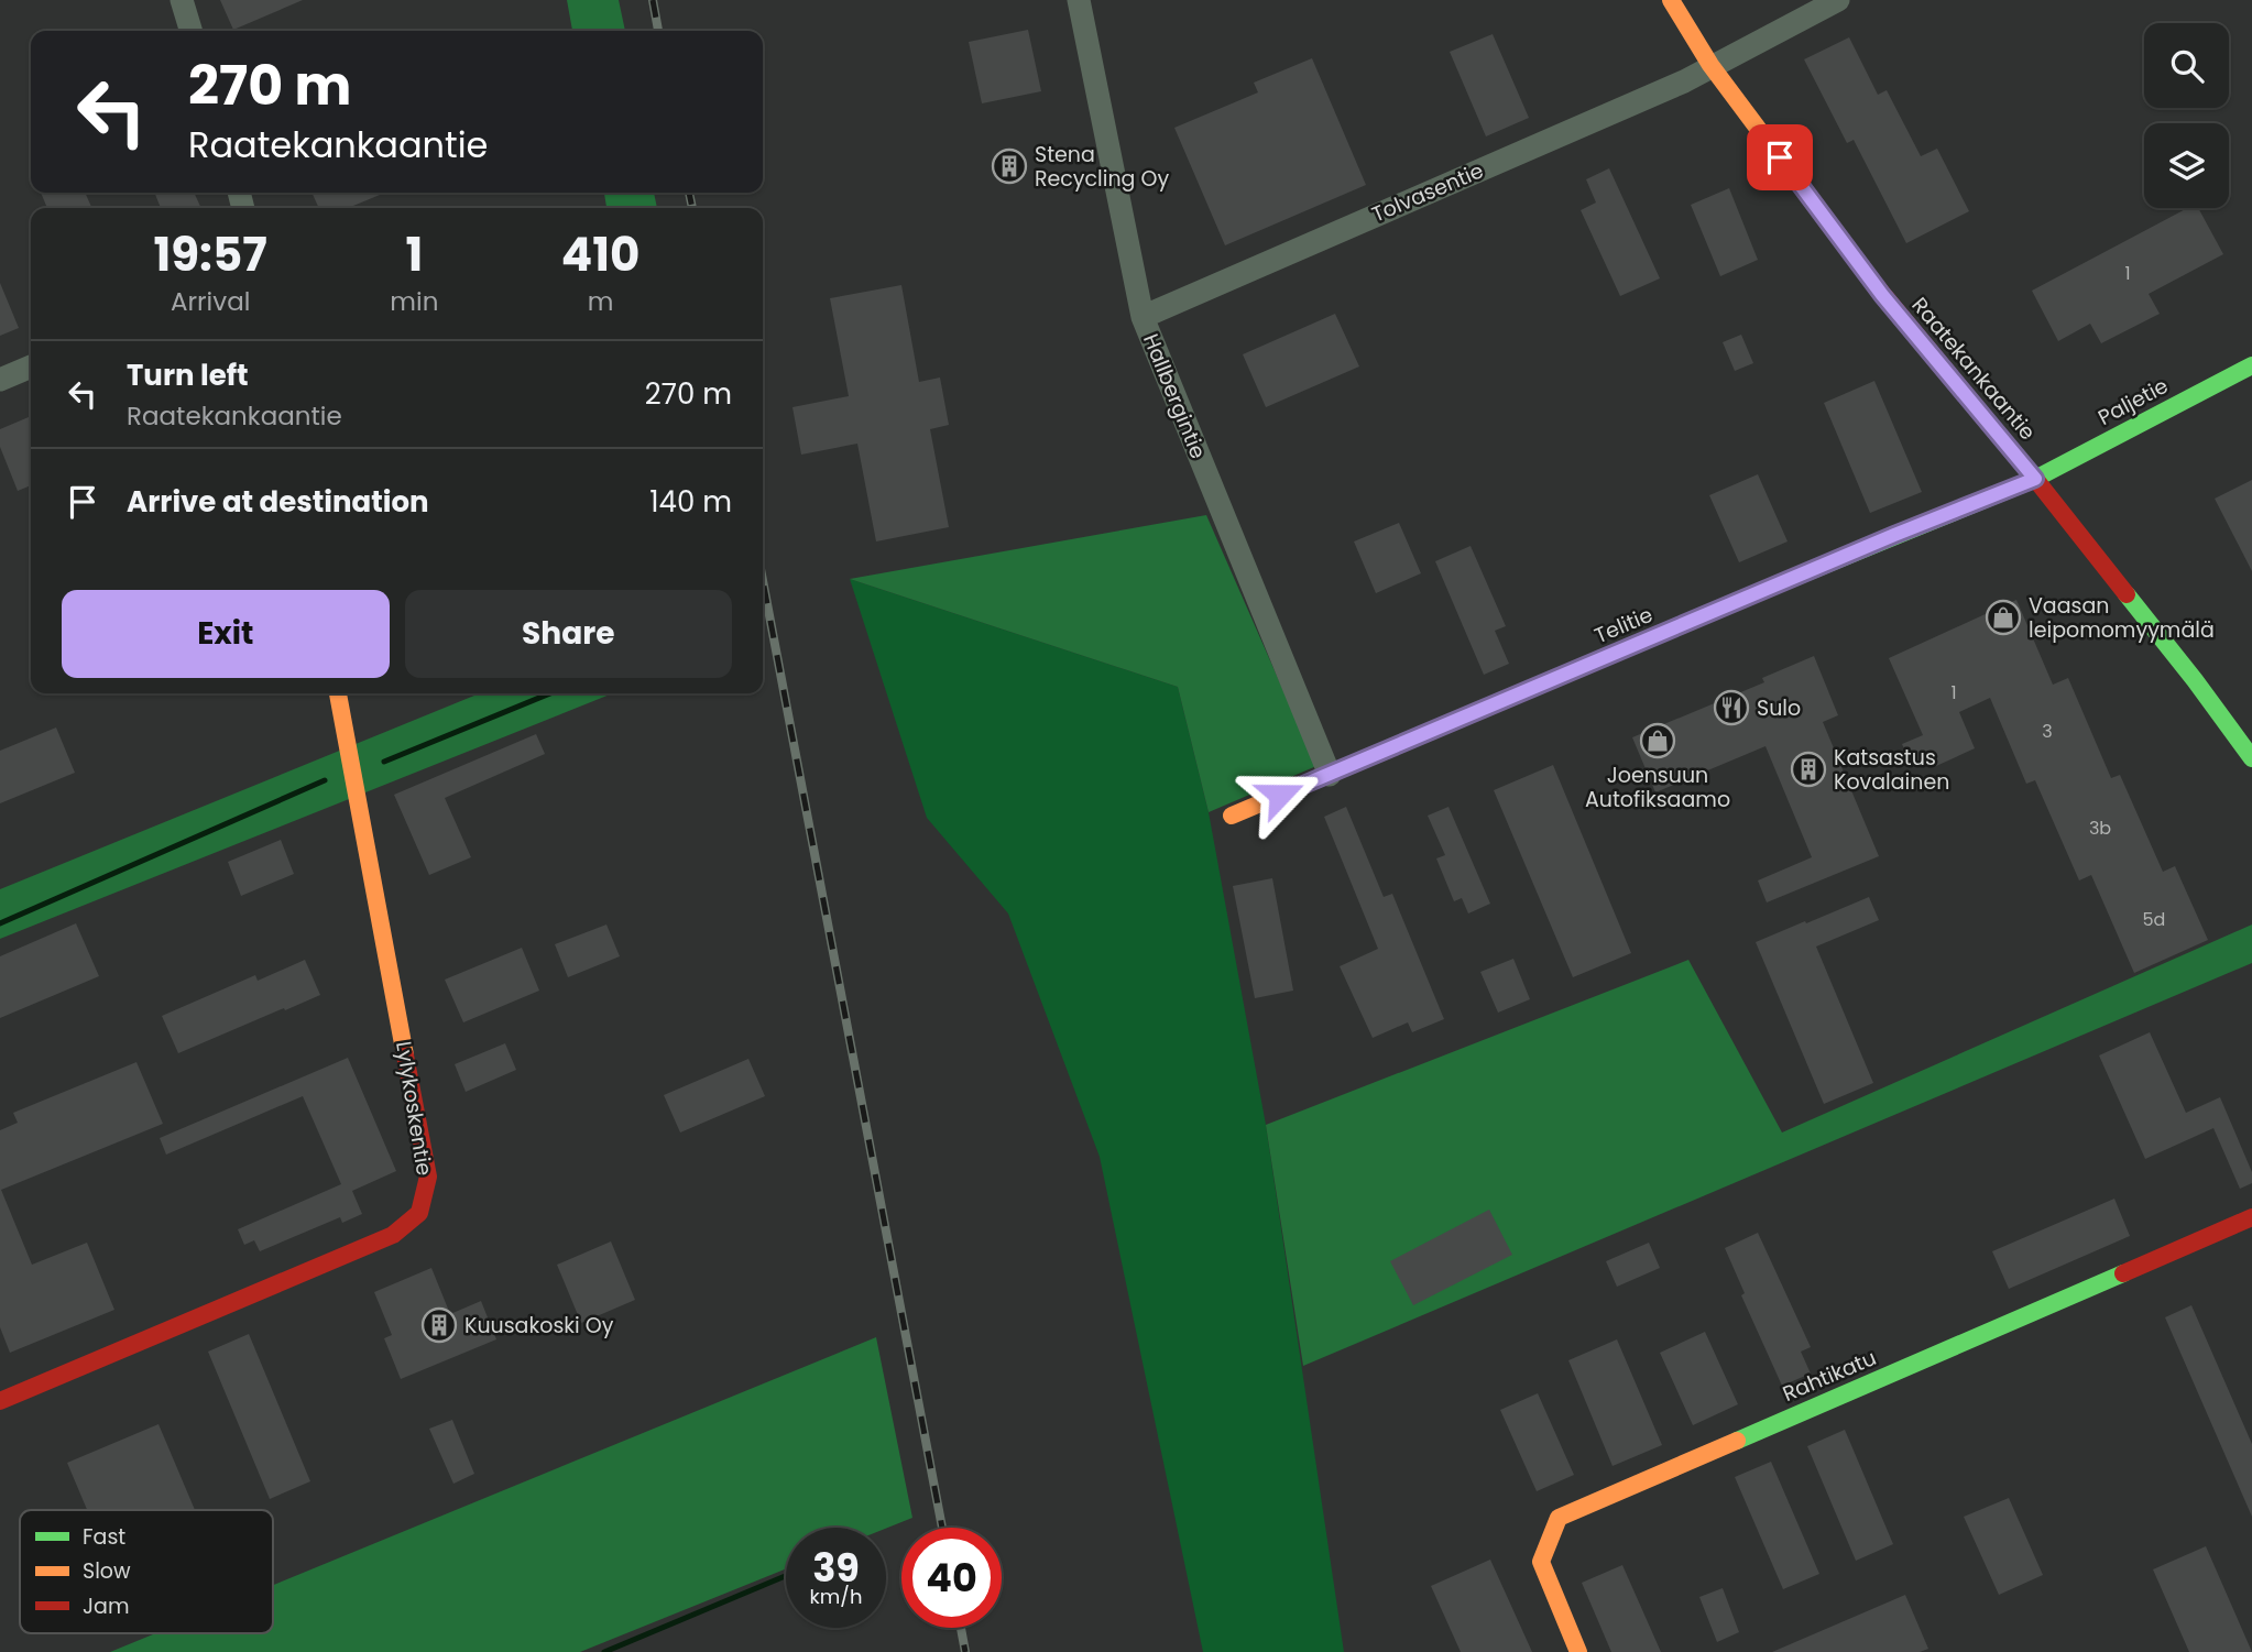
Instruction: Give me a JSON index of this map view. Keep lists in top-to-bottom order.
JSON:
{
  "streets": {
    "street": [
      "Tolvasentie",
      "Raatekankaantie",
      "Hallbergintie",
      "Paljetie",
      "Telitie",
      "Lylykoskentie",
      "Rahtikatu"
    ]
  },
  "crossings": [
    ["Tolvasentie", "Raatekankaantie"],
    ["Tolvasentie", "Hallbergintie"],
    ["Raatekankaantie", "Paljetie"],
    ["Raatekankaantie", "Telitie"],
    ["Hallbergintie", "Telitie"],
    ["Paljetie", "Telitie"]
  ],
  "places": {
    "building": ["Stena Recycling Oy", "Katsastus Kovalainen", "Kuusakoski Oy"],
    "shop": ["Vaasan leipomomyymälä", "Joensuun Autofiksaamo"],
    "restaurant": ["Sulo"]
  },
  "house_numbers": [
    "1",
    "1",
    "3",
    "3b",
    "5d"
  ],
  "legend": ["Fast", "Slow", "Jam"],
  "page": {
    "turn": ["270 m", "Raatekankaantie"],
    "eta": [
      "19:57",
      "Arrival",
      "1",
      "min",
      "410",
      "m"
    ],
    "list": [
      {
        "name": "Turn left",
        "note": "Raatekankaantie",
        "value": "270 m"
      },
      {
        "name": "Arrive at destination",
        "value": "140 m"
      }
    ],
    "buttons": ["Exit", "Share"],
    "speed": "39 km/h",
    "limit": "40"
  }
}
